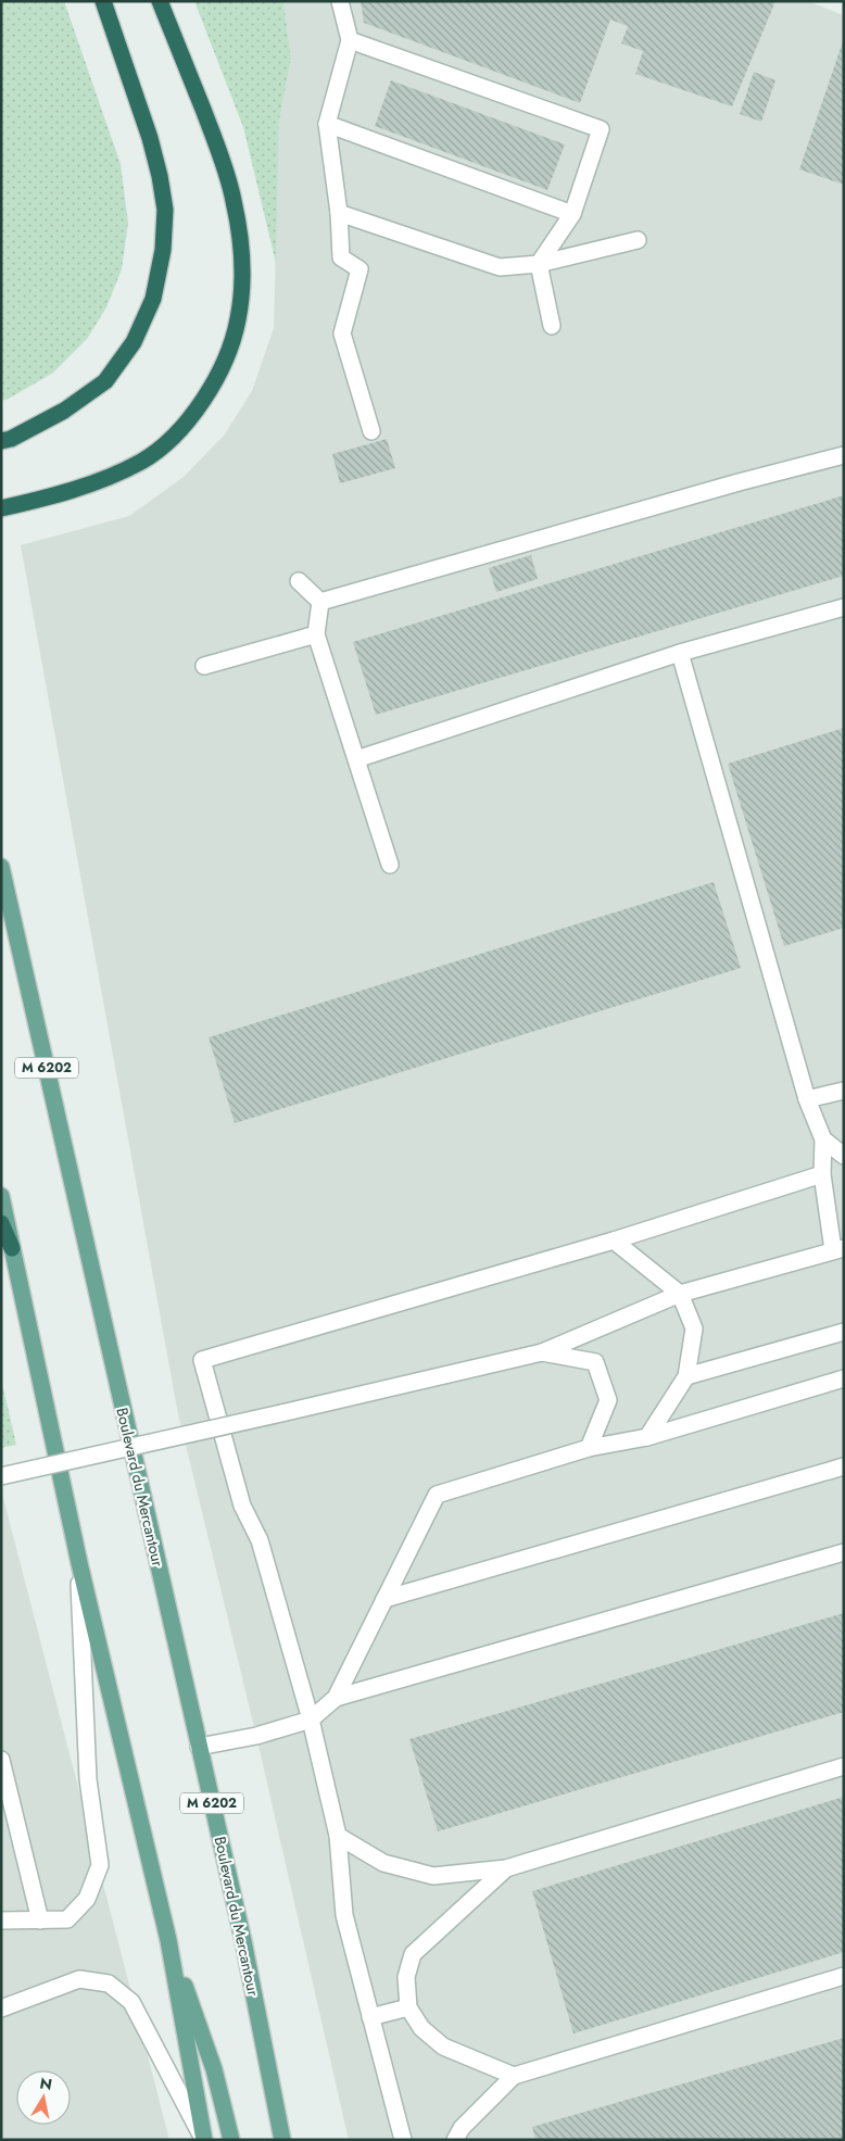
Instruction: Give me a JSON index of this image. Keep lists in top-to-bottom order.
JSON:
{
  "streets": {
    "main road": ["M 6202", "Boulevard du Mercantour"]
  },
  "crossings": [
    ["M 6202", "Boulevard du Mercantour"]
  ],
  "north": "top"
}
